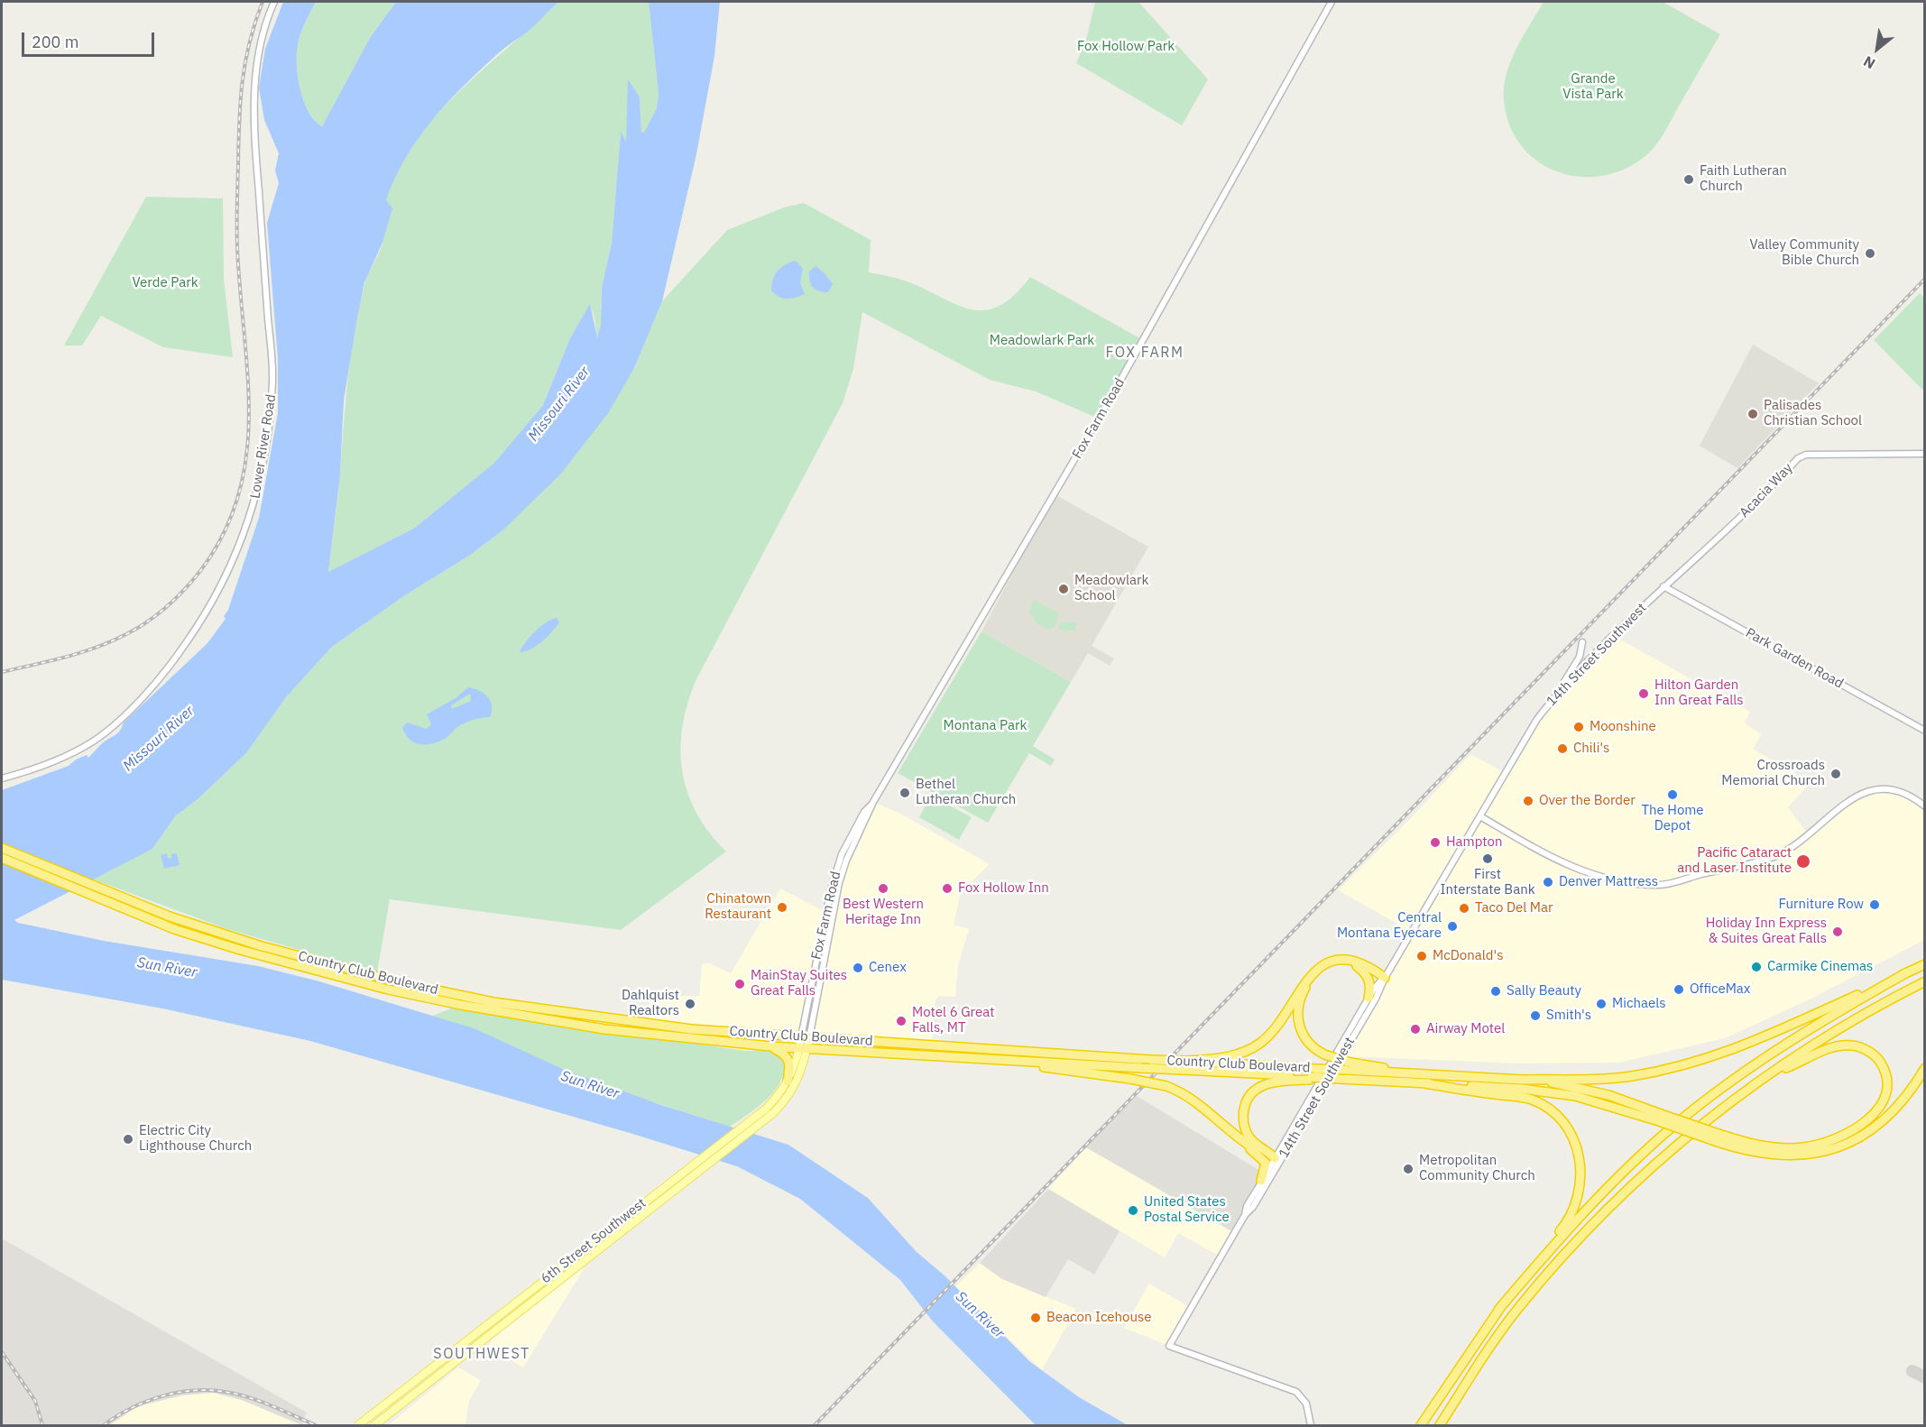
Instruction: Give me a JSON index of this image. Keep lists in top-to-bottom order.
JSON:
{
  "streets": {
    "highway": ["Country Club Boulevard"],
    "main road": ["6th Street Southwest"],
    "street": [
      "Fox Farm Road",
      "Lower River Road",
      "Acacia Way",
      "14th Street Southwest",
      "Park Garden Road"
    ]
  },
  "crossings": [
    ["Fox Farm Road", "Country Club Boulevard"],
    ["Fox Farm Road", "6th Street Southwest"],
    ["Acacia Way", "14th Street Southwest"],
    ["Acacia Way", "Park Garden Road"],
    ["14th Street Southwest", "Park Garden Road"],
    ["Country Club Boulevard", "6th Street Southwest"]
  ],
  "districts": ["FOX FARM", "SOUTHWEST"],
  "water": ["Missouri River", "Sun River"],
  "parks": [
    "Fox Hollow Park",
    "Grande Vista Park",
    "Verde Park",
    "Meadowlark Park",
    "Montana Park"
  ],
  "places": [
    "Faith Lutheran Church",
    "Valley Community Bible Church",
    "Palisades Christian School",
    "Meadowlark School",
    "Hilton Garden Inn Great Falls",
    "Moonshine",
    "Chili's",
    "Crossroads Memorial Church",
    "Bethel Lutheran Church",
    "The Home Depot",
    "Over the Border",
    "Hampton",
    "First Interstate Bank",
    "Pacific Cataract and Laser Institute",
    "Denver Mattress",
    "Best Western Heritage Inn",
    "Fox Hollow Inn",
    "Furniture Row",
    "Chinatown Restaurant",
    "Taco Del Mar",
    "Central Montana Eyecare",
    "Holiday Inn Express & Suites Great Falls",
    "McDonald's",
    "Carmike Cinemas",
    "Cenex",
    "MainStay Suites Great Falls",
    "OfficeMax",
    "Sally Beauty",
    "Dahlquist Realtors",
    "Michaels",
    "Smith's",
    "Motel 6 Great Falls, MT",
    "Airway Motel",
    "Electric City Lighthouse Church",
    "Metropolitan Community Church",
    "United States Postal Service",
    "Beacon Icehouse"
  ],
  "scale_bar": "200 m",
  "north": "bottom left"
}
